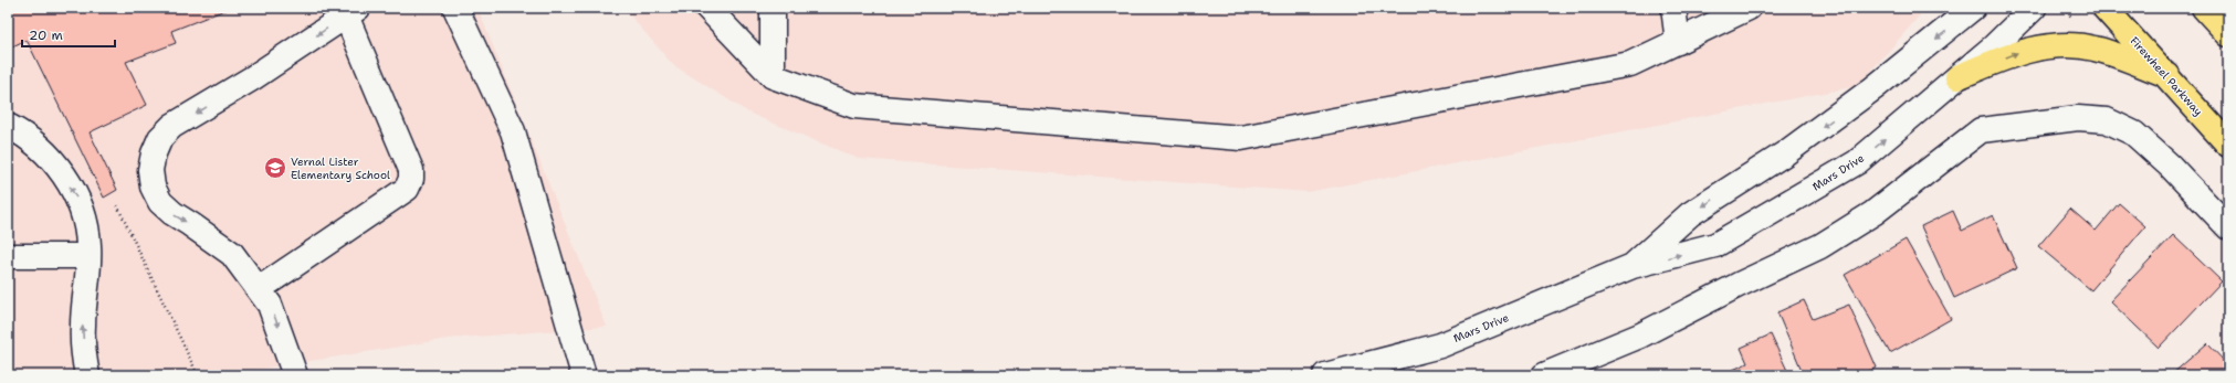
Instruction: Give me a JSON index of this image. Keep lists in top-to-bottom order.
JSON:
{
  "streets": {
    "main road": ["Firewheel Parkway"],
    "street": ["Mars Drive"]
  },
  "places": {
    "school or university": ["Vernal Lister Elementary School"]
  },
  "scale_bar": "20 m"
}
